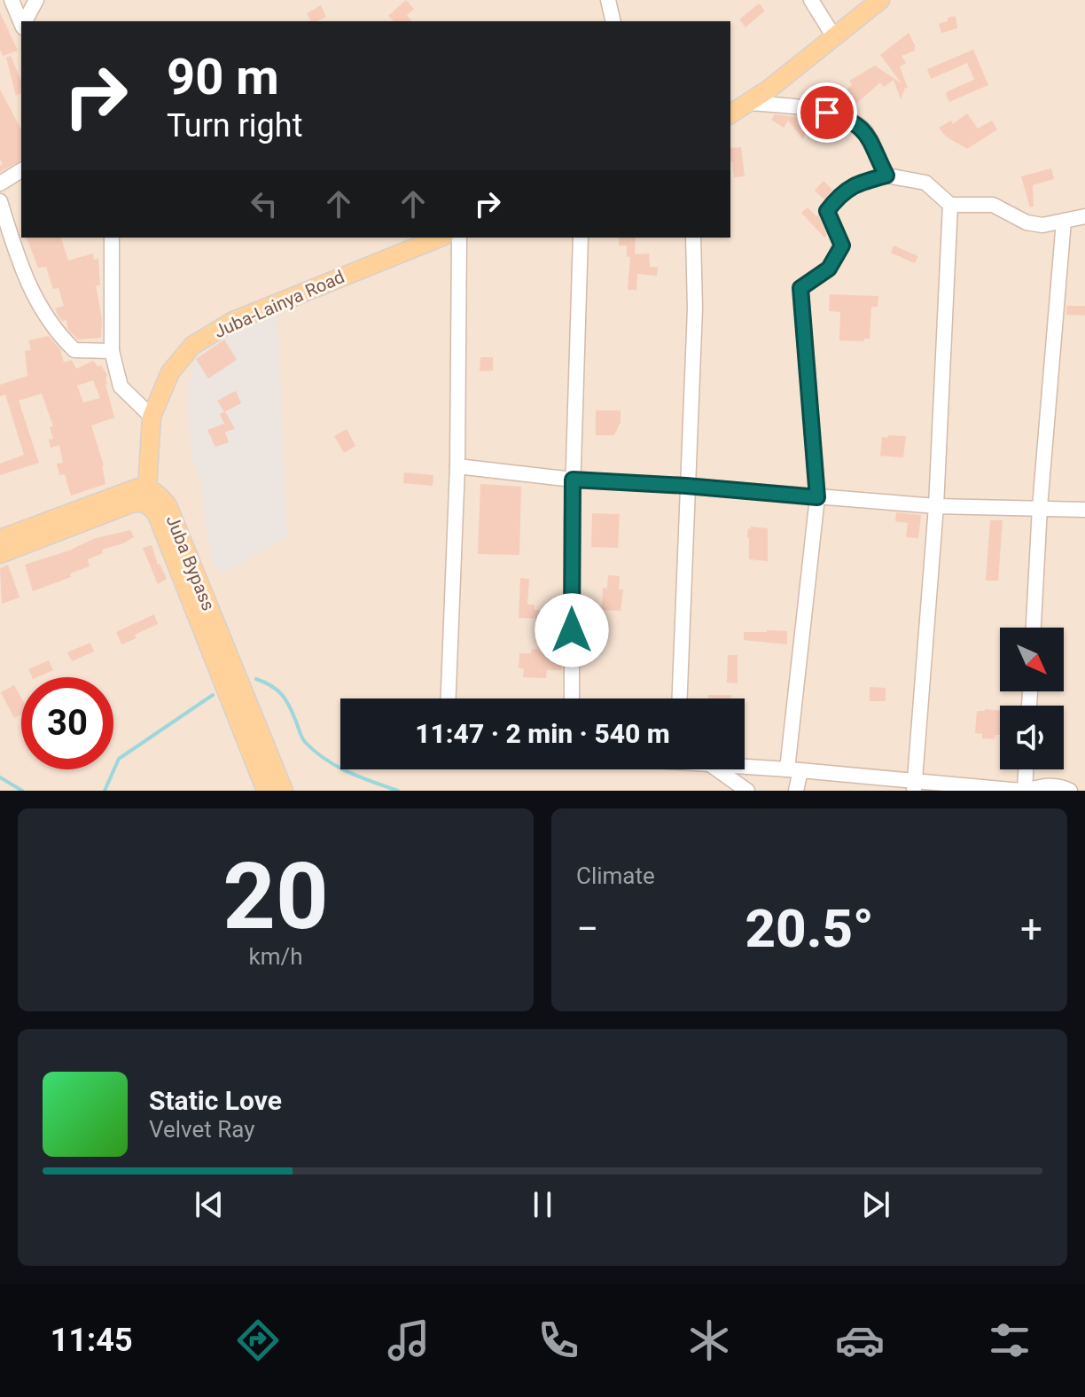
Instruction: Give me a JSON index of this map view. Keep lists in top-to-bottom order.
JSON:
{
  "streets": {
    "main road": ["Juba-Lainya Road", "Juba Bypass"]
  },
  "crossings": [
    ["Juba-Lainya Road", "Juba Bypass"]
  ],
  "north": "bottom right",
  "page": {
    "turn": ["90 m", "Turn right"],
    "limit": "30",
    "trip": "11:47 · 2 min · 540 m",
    "tile": [
      ["20", "km/h"],
      "Climate"
    ],
    "heat": ["−", "20.5°", "+"],
    "song": ["Static Love", "Velvet Ray"],
    "tabs": "11:45"
  }
}
